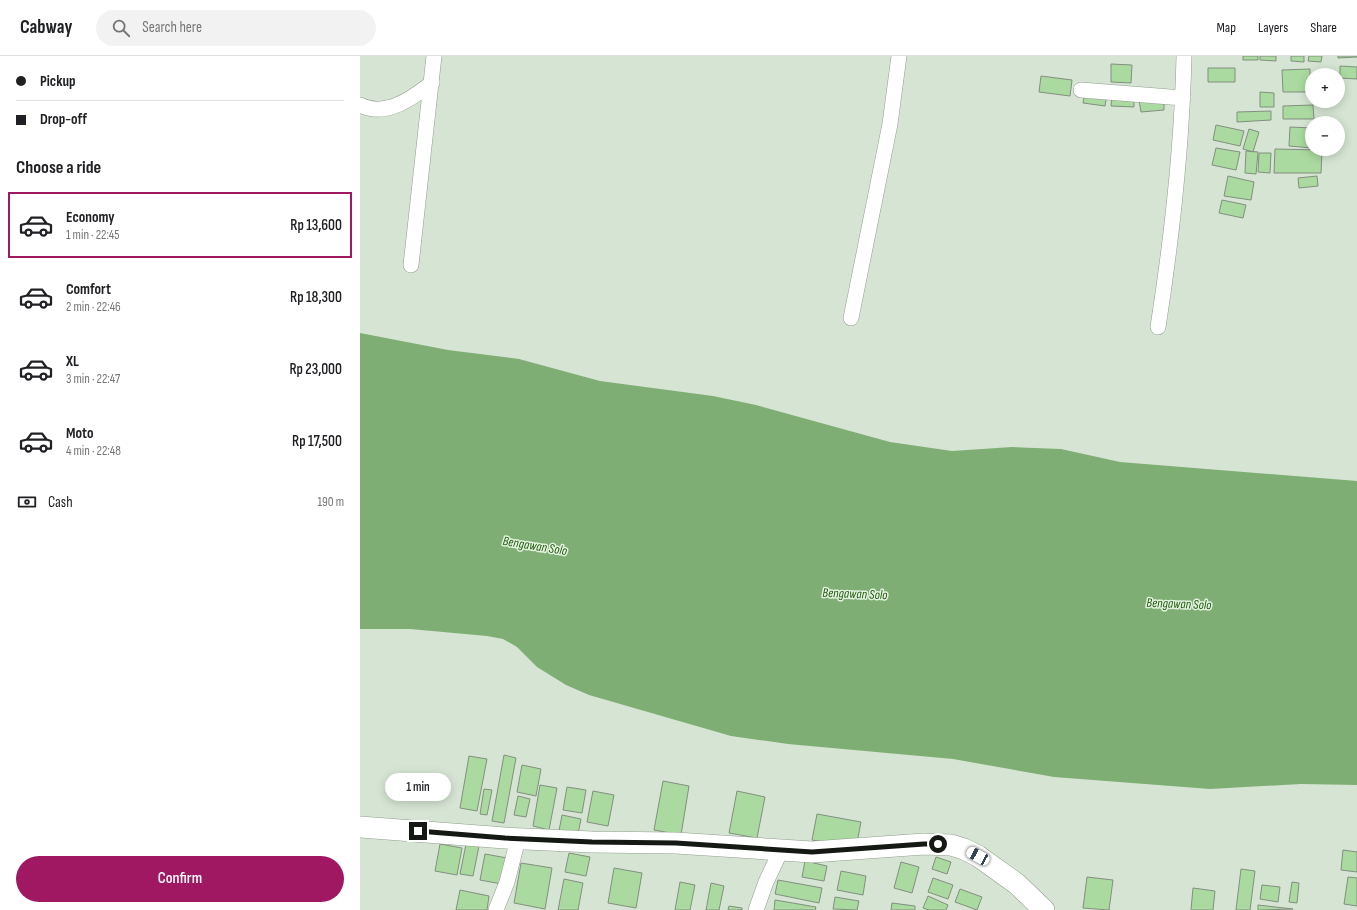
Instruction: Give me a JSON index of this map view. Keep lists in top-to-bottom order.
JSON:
{
  "water": ["Bengawan Solo"],
  "page": {
    "header": "Cabway",
    "search": "Search here",
    "nav": ["Map", "Layers", "Share"],
    "banner": ["Pickup", "Drop-off"],
    "map_buttons": ["+", "−"],
    "heading": "Choose a ride",
    "list": [
      {
        "name": "Economy",
        "note": "1 min · 22:45",
        "value": "Rp 13,600"
      },
      {
        "name": "Comfort",
        "note": "2 min · 22:46",
        "value": "Rp 18,300"
      },
      {
        "name": "XL",
        "note": "3 min · 22:47",
        "value": "Rp 23,000"
      },
      {
        "name": "Moto",
        "note": "4 min · 22:48",
        "value": "Rp 17,500"
      }
    ],
    "pay": ["Cash", "190 m"],
    "bubble": "1 min",
    "buttons": "Confirm"
  }
}
